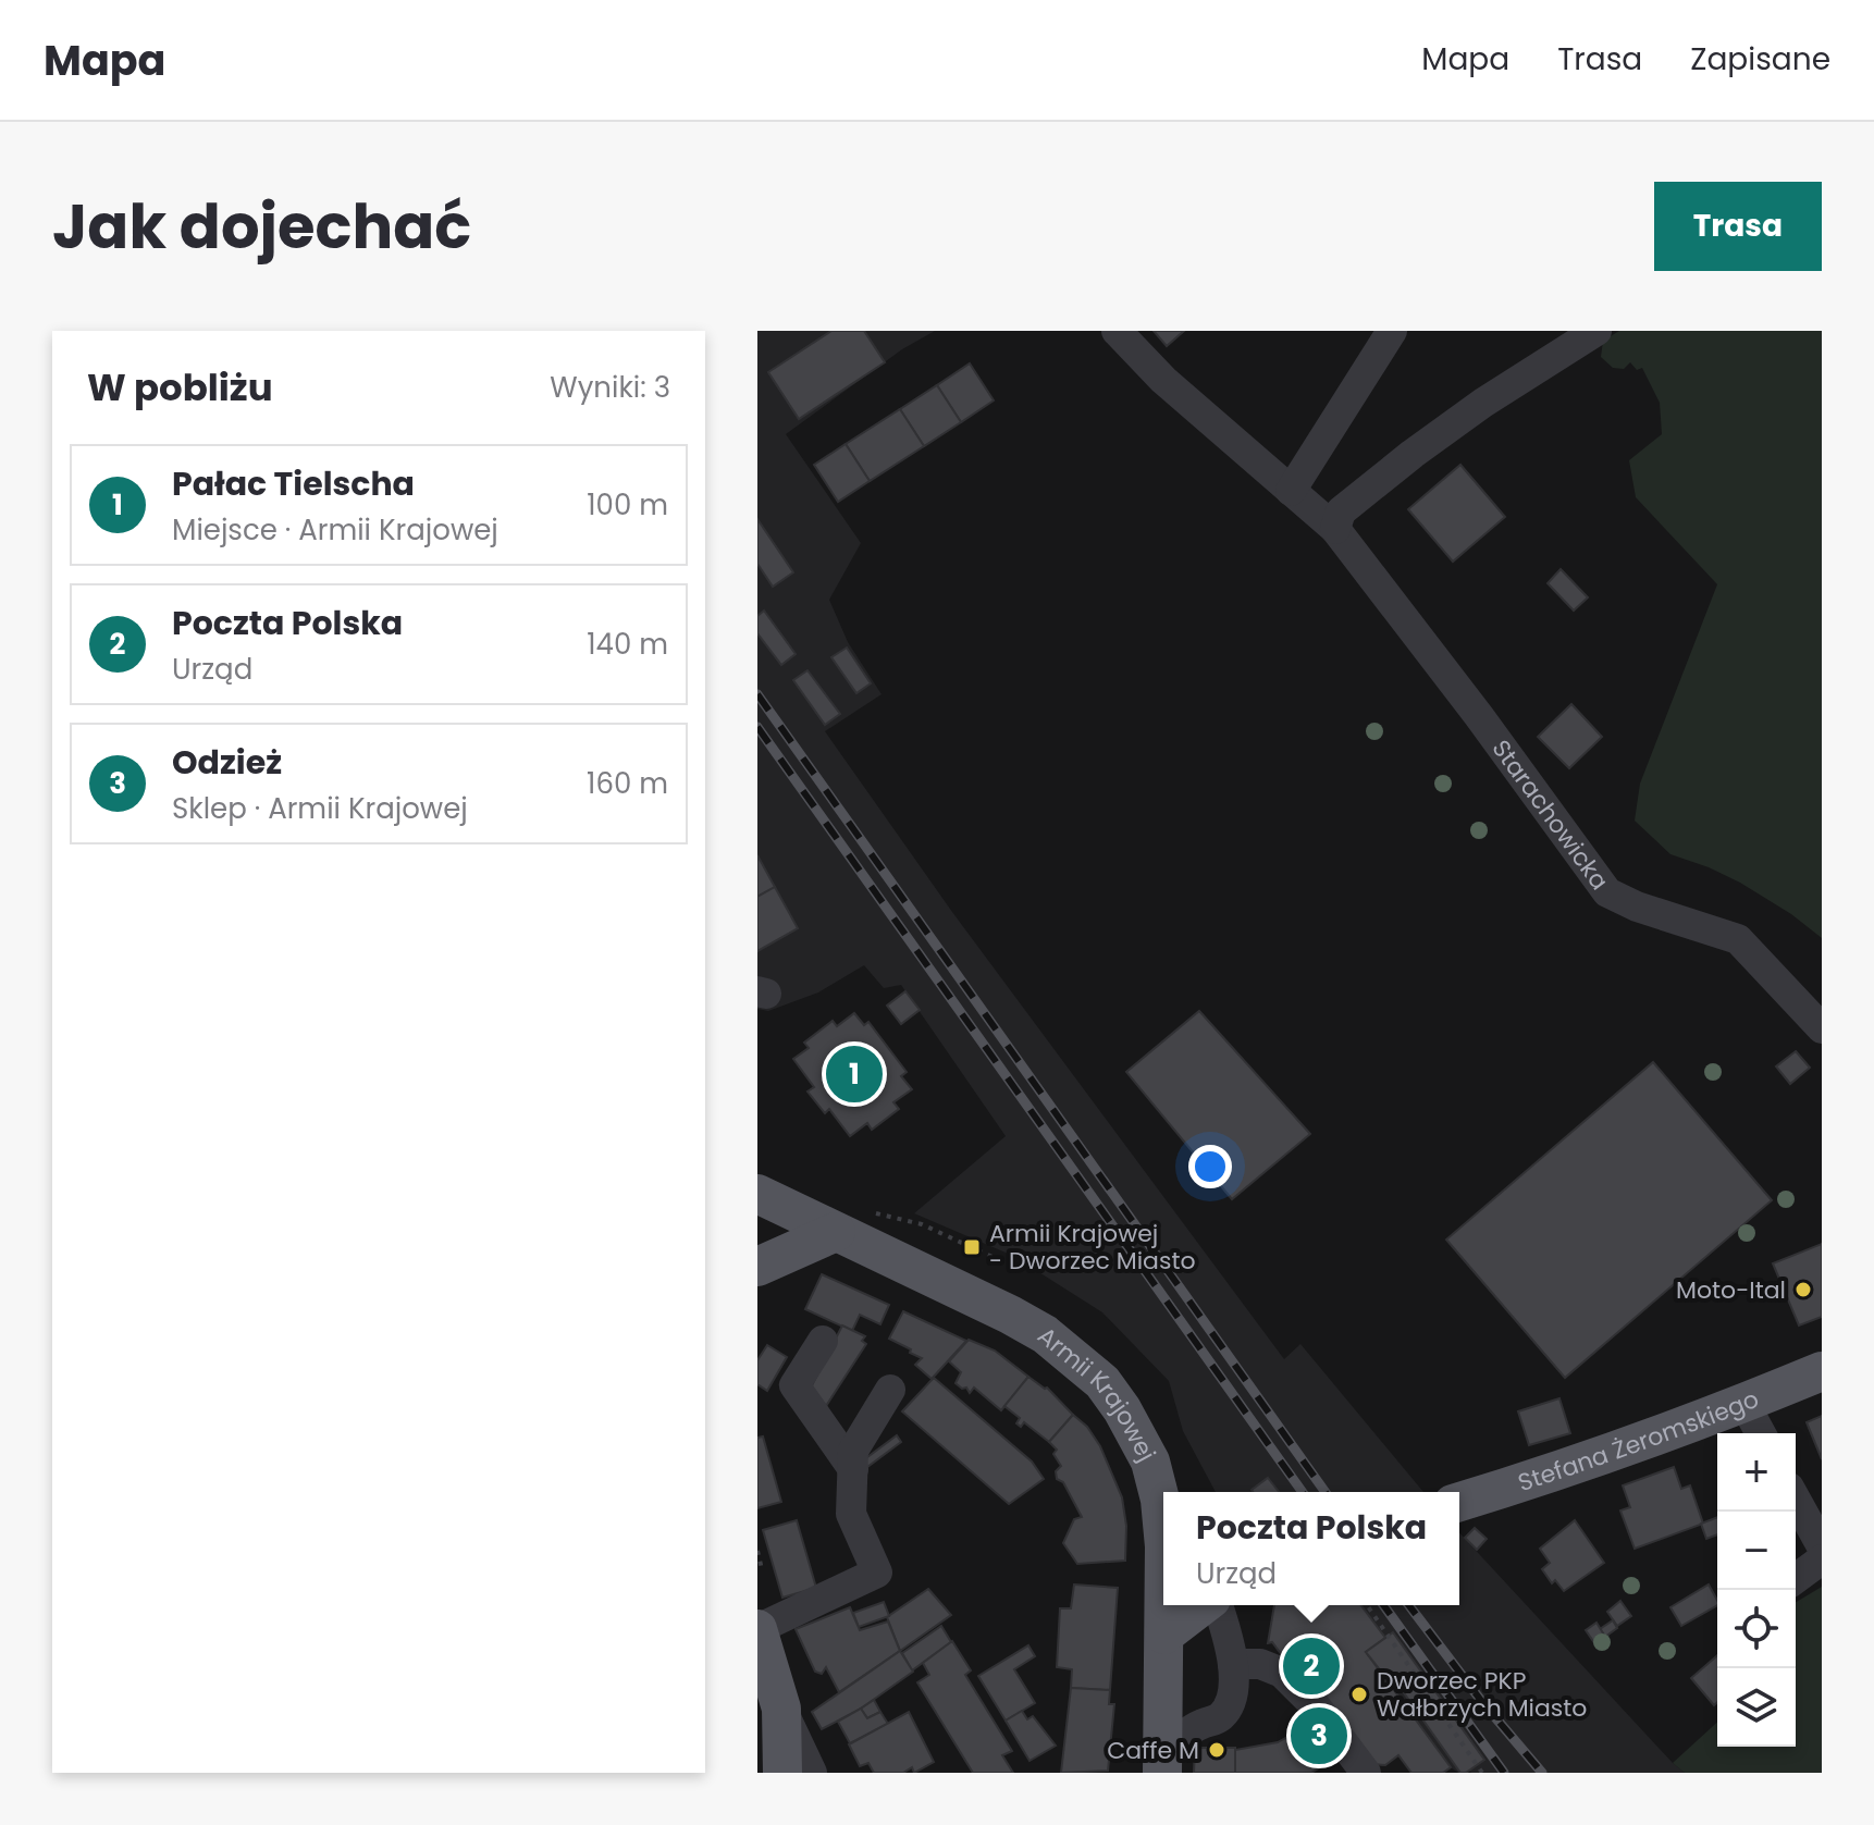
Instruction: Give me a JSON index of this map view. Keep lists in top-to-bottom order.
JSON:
{
  "streets": {
    "main road": ["Armii Krajowej", "Stefana Żeromskiego"],
    "street": ["Starachowicka"]
  },
  "places": {
    "transit": ["Armii Krajowej - Dworzec Miasto"],
    "other": ["Moto-Ital", "Dworzec PKP Wałbrzych Miasto", "Caffe M"]
  },
  "page": {
    "header": "Mapa",
    "nav": ["Mapa", "Trasa", "Zapisane"],
    "title": "Jak dojechać",
    "buttons": "Trasa",
    "heading": ["W pobliżu", "Wyniki: 3"],
    "list": [
      {
        "mark": "1",
        "name": "Pałac Tielscha",
        "note": "Miejsce · Armii Krajowej",
        "value": "100 m"
      },
      {
        "mark": "2",
        "name": "Poczta Polska",
        "note": "Urząd",
        "value": "140 m"
      },
      {
        "mark": "3",
        "name": "Odzież",
        "note": "Sklep · Armii Krajowej",
        "value": "160 m"
      }
    ],
    "pins": ["1", "2", "3"],
    "map_buttons": ["+", "−"],
    "popup": ["Poczta Polska", "Urząd"]
  }
}
